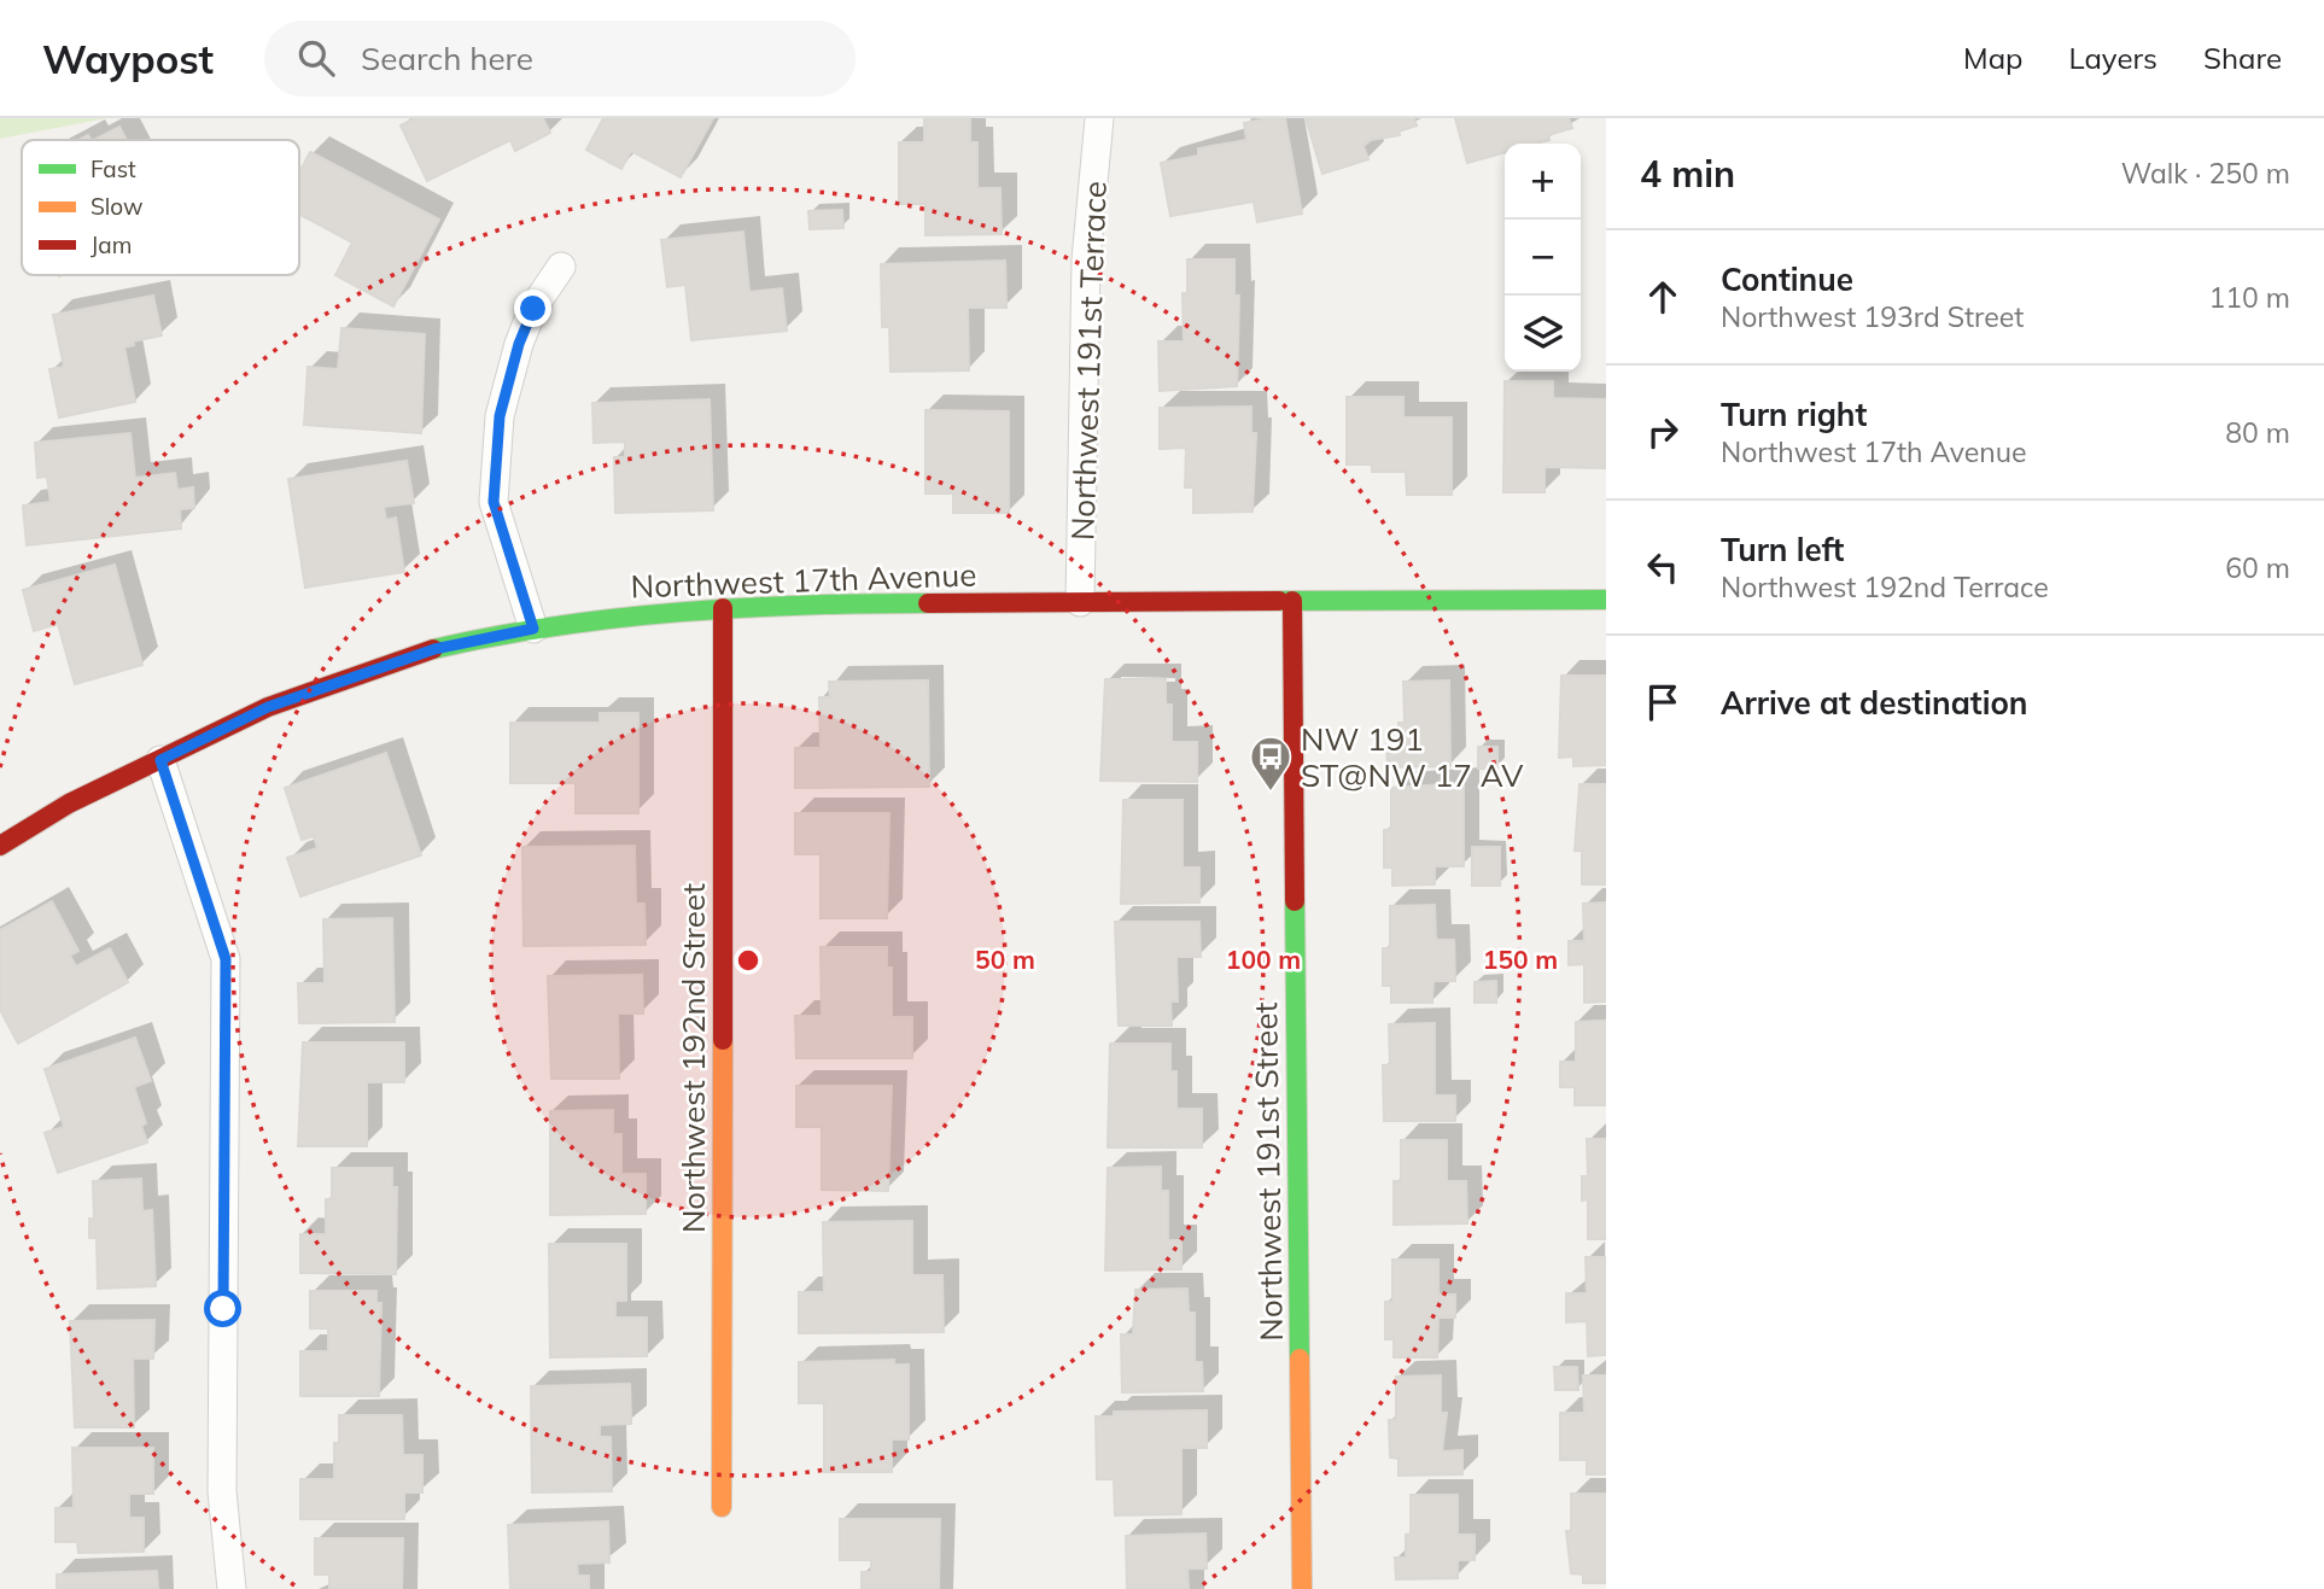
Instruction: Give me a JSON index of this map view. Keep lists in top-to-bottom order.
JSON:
{
  "streets": {
    "street": [
      "Northwest 191st Terrace",
      "Northwest 17th Avenue",
      "Northwest 192nd Street",
      "Northwest 191st Street"
    ]
  },
  "crossings": [
    ["Northwest 191st Terrace", "Northwest 17th Avenue"],
    ["Northwest 17th Avenue", "Northwest 192nd Street"],
    ["Northwest 17th Avenue", "Northwest 191st Street"]
  ],
  "places": {
    "bus stop": ["NW 191 ST@NW 17 AV"]
  },
  "legend": ["Fast", "Slow", "Jam"],
  "page": {
    "header": "Waypost",
    "search": "Search here",
    "nav": ["Map", "Layers", "Share"],
    "heading": ["4 min", "Walk · 250 m"],
    "map_buttons": ["+", "−"],
    "list": [
      ["Continue", "Northwest 193rd Street", "110 m"],
      ["Turn right", "Northwest 17th Avenue", "80 m"],
      ["Turn left", "Northwest 192nd Terrace", "60 m"],
      "Arrive at destination"
    ]
  },
  "rings": ["50 m", "100 m", "150 m"]
}
